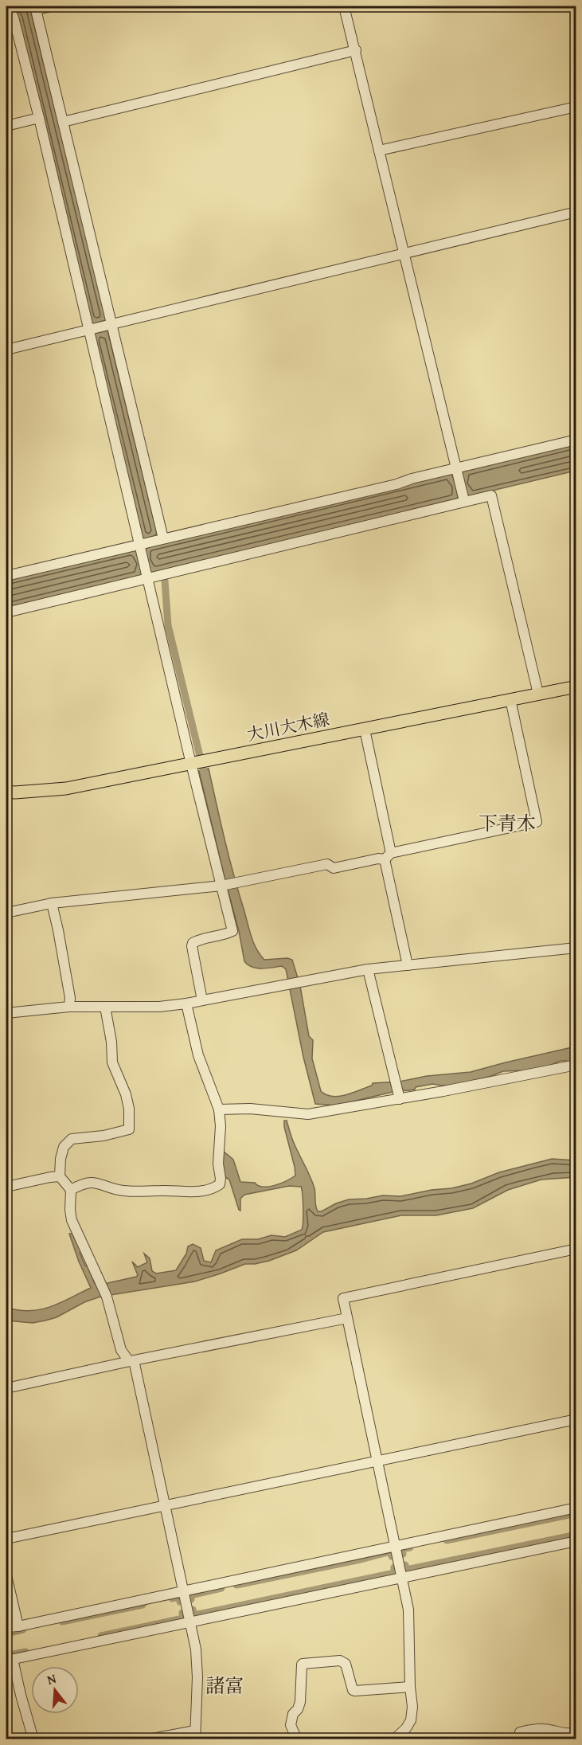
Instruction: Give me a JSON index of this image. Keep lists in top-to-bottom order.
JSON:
{
  "streets": {
    "main road": ["大川大木線"]
  },
  "districts": ["下青木", "諸富"],
  "north": "top"
}
